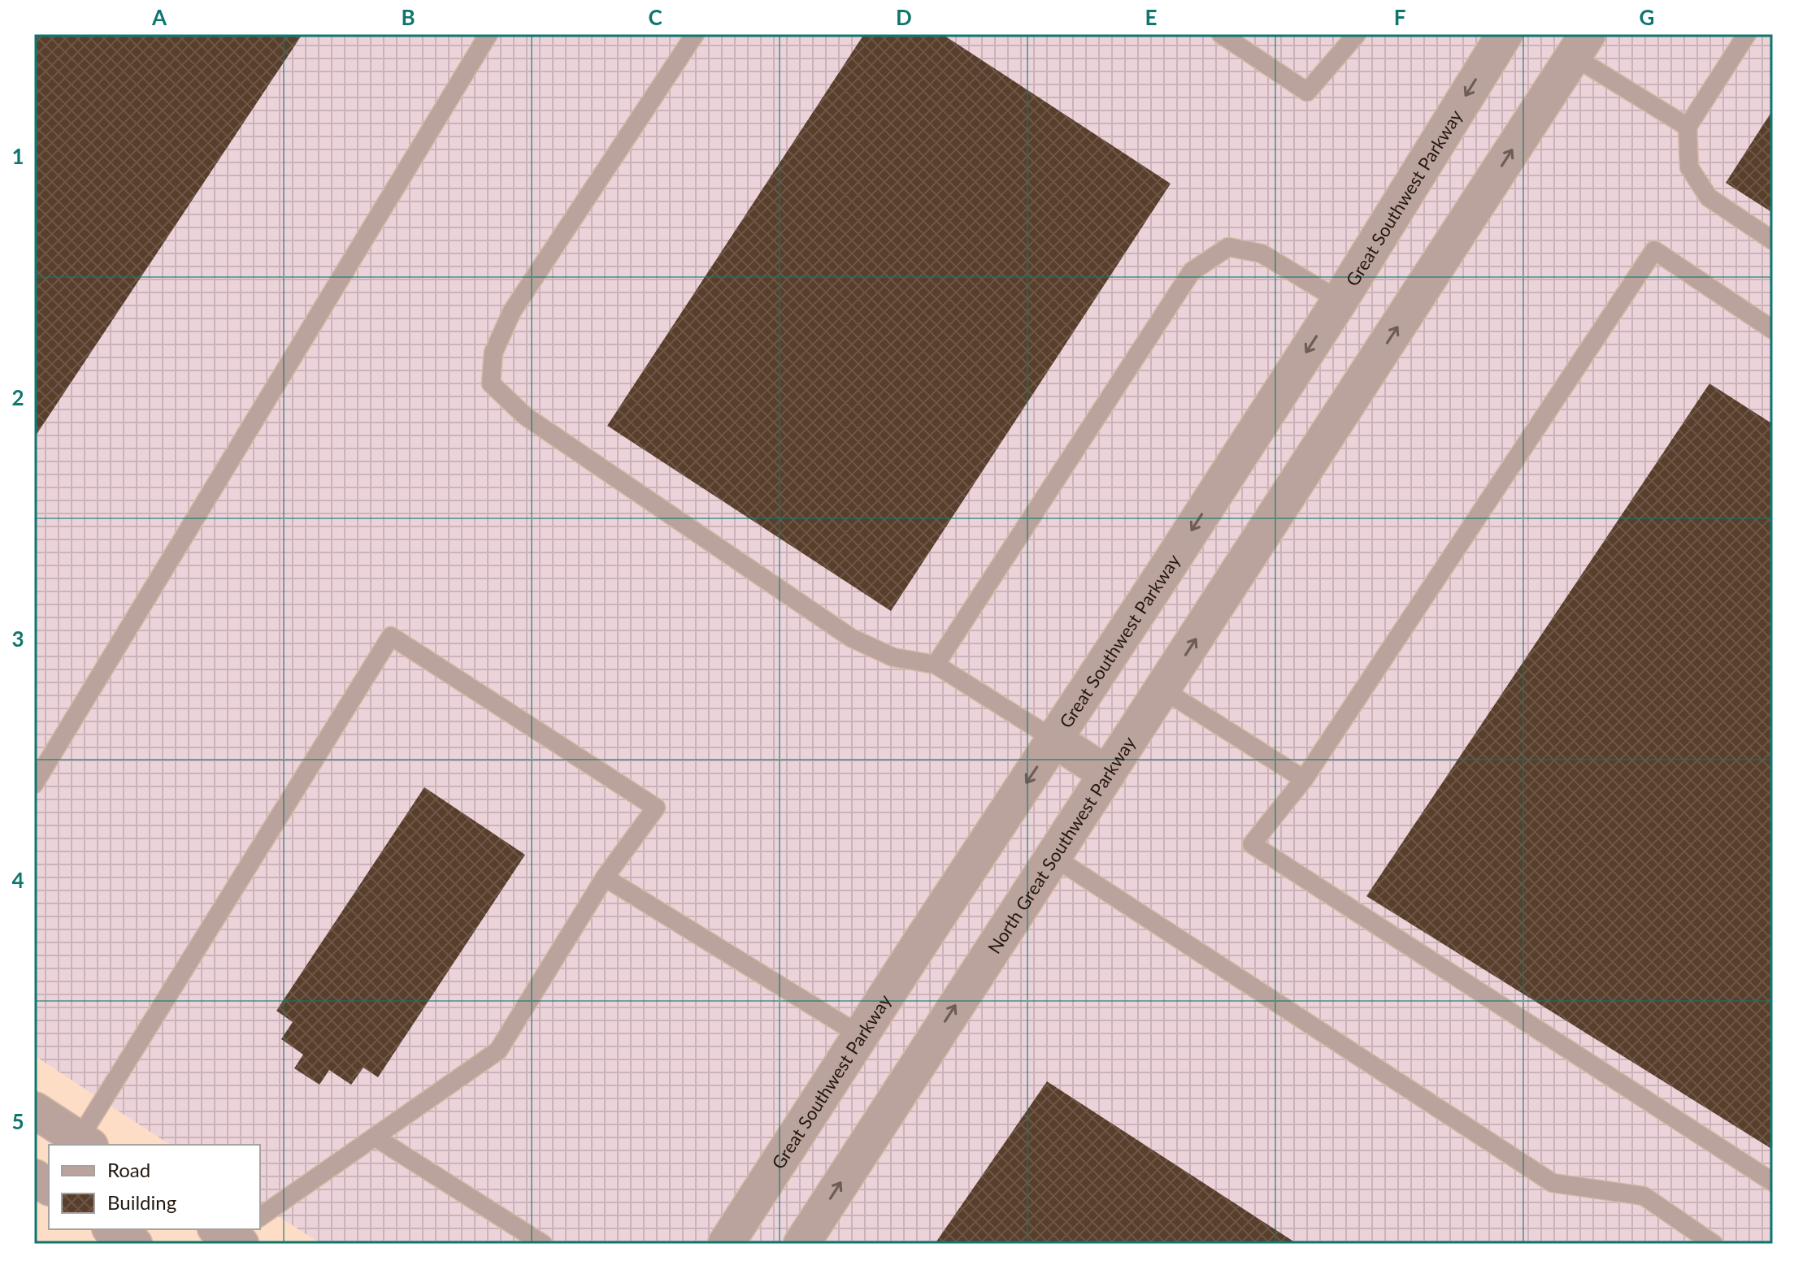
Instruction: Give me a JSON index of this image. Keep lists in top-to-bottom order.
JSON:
{
  "streets": {
    "street": ["Great Southwest Parkway", "North Great Southwest Parkway"]
  },
  "one_way": ["Great Southwest Parkway", "North Great Southwest Parkway"],
  "legend": ["Road", "Building"],
  "grid": {
    "columns": [
      "A",
      "B",
      "C",
      "D",
      "E",
      "F",
      "G"
    ],
    "rows": [
      "1",
      "2",
      "3",
      "4",
      "5"
    ]
  }
}
